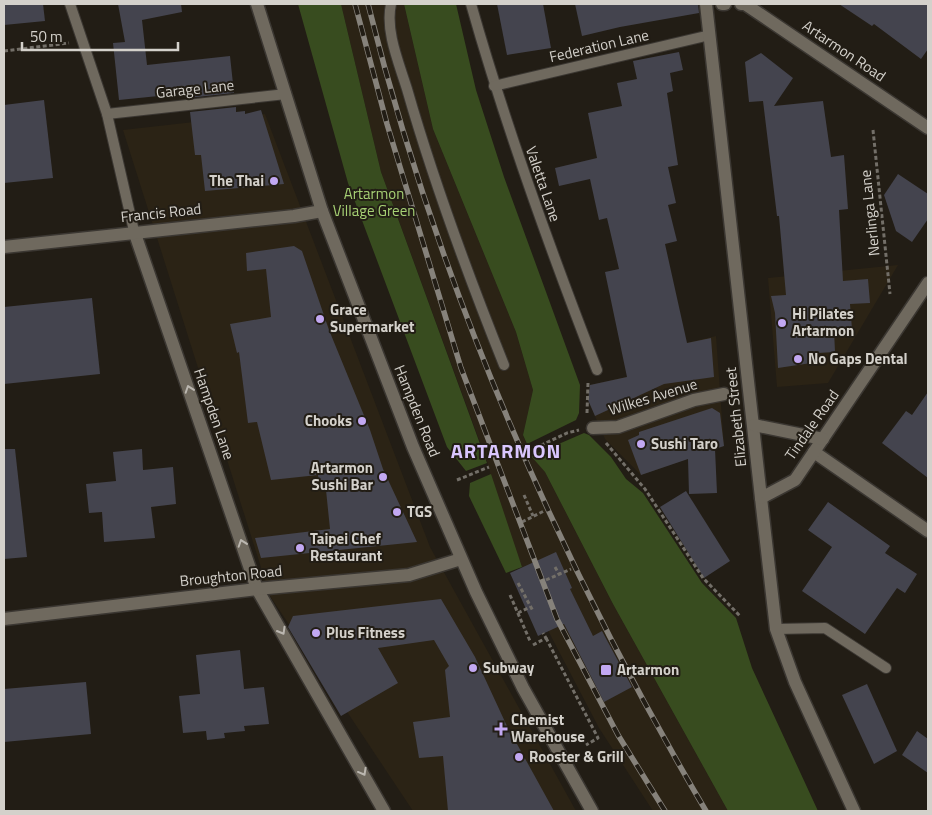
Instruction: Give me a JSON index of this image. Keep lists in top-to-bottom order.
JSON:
{
  "streets": {
    "street": [
      "Artarmon Road",
      "Francis Road",
      "Wilkes Avenue",
      "Hampden Road",
      "Hampden Lane",
      "Elizabeth Street",
      "Tindale Road",
      "Broughton Road"
    ],
    "lane": ["Federation Lane", "Garage Lane", "Valetta Lane"],
    "path": ["Nerlinga Lane"]
  },
  "crossings": [
    ["Federation Lane", "Valetta Lane"],
    ["Federation Lane", "Elizabeth Street"],
    ["Garage Lane", "Hampden Road"],
    ["Garage Lane", "Hampden Lane"],
    ["Francis Road", "Hampden Road"],
    ["Francis Road", "Hampden Lane"],
    ["Hampden Road", "Broughton Road"],
    ["Hampden Lane", "Broughton Road"],
    ["Elizabeth Street", "Tindale Road"]
  ],
  "districts": ["ARTARMON"],
  "parks": ["Artarmon Village Green"],
  "places": {
    "other": [
      "The Thai",
      "Grace Supermarket",
      "Hi Pilates Artarmon",
      "No Gaps Dental",
      "Chooks",
      "Sushi Taro",
      "Artarmon Sushi Bar",
      "TGS",
      "Taipei Chef Restaurant",
      "Plus Fitness",
      "Subway",
      "Rooster & Grill"
    ],
    "transit": ["Artarmon"],
    "health": ["Chemist Warehouse"]
  },
  "scale_bar": "50 m"
}
